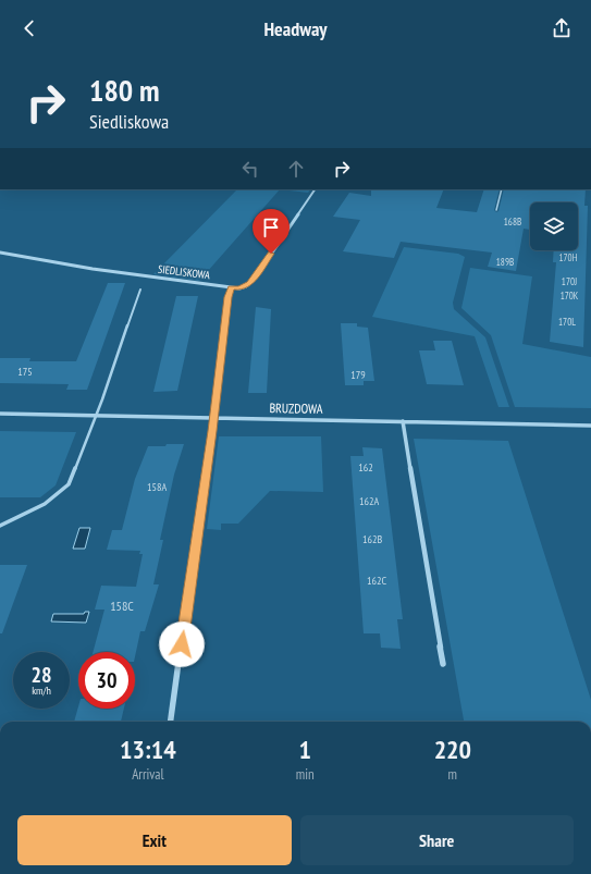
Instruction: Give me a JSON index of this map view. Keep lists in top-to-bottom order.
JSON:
{
  "streets": {
    "street": ["SIEDLISKOWA", "BRUZDOWA"]
  },
  "house_numbers": [
    "168B",
    "170H",
    "189B",
    "170J",
    "170K",
    "170L",
    "175",
    "179",
    "162",
    "158A",
    "162A",
    "162B",
    "162C",
    "158C"
  ],
  "page": {
    "header": "Headway",
    "turn": ["180 m", "Siedliskowa"],
    "speed": "28 km/h",
    "limit": "30",
    "eta": [
      "13:14",
      "Arrival",
      "1",
      "min",
      "220",
      "m"
    ],
    "buttons": ["Exit", "Share"]
  }
}
